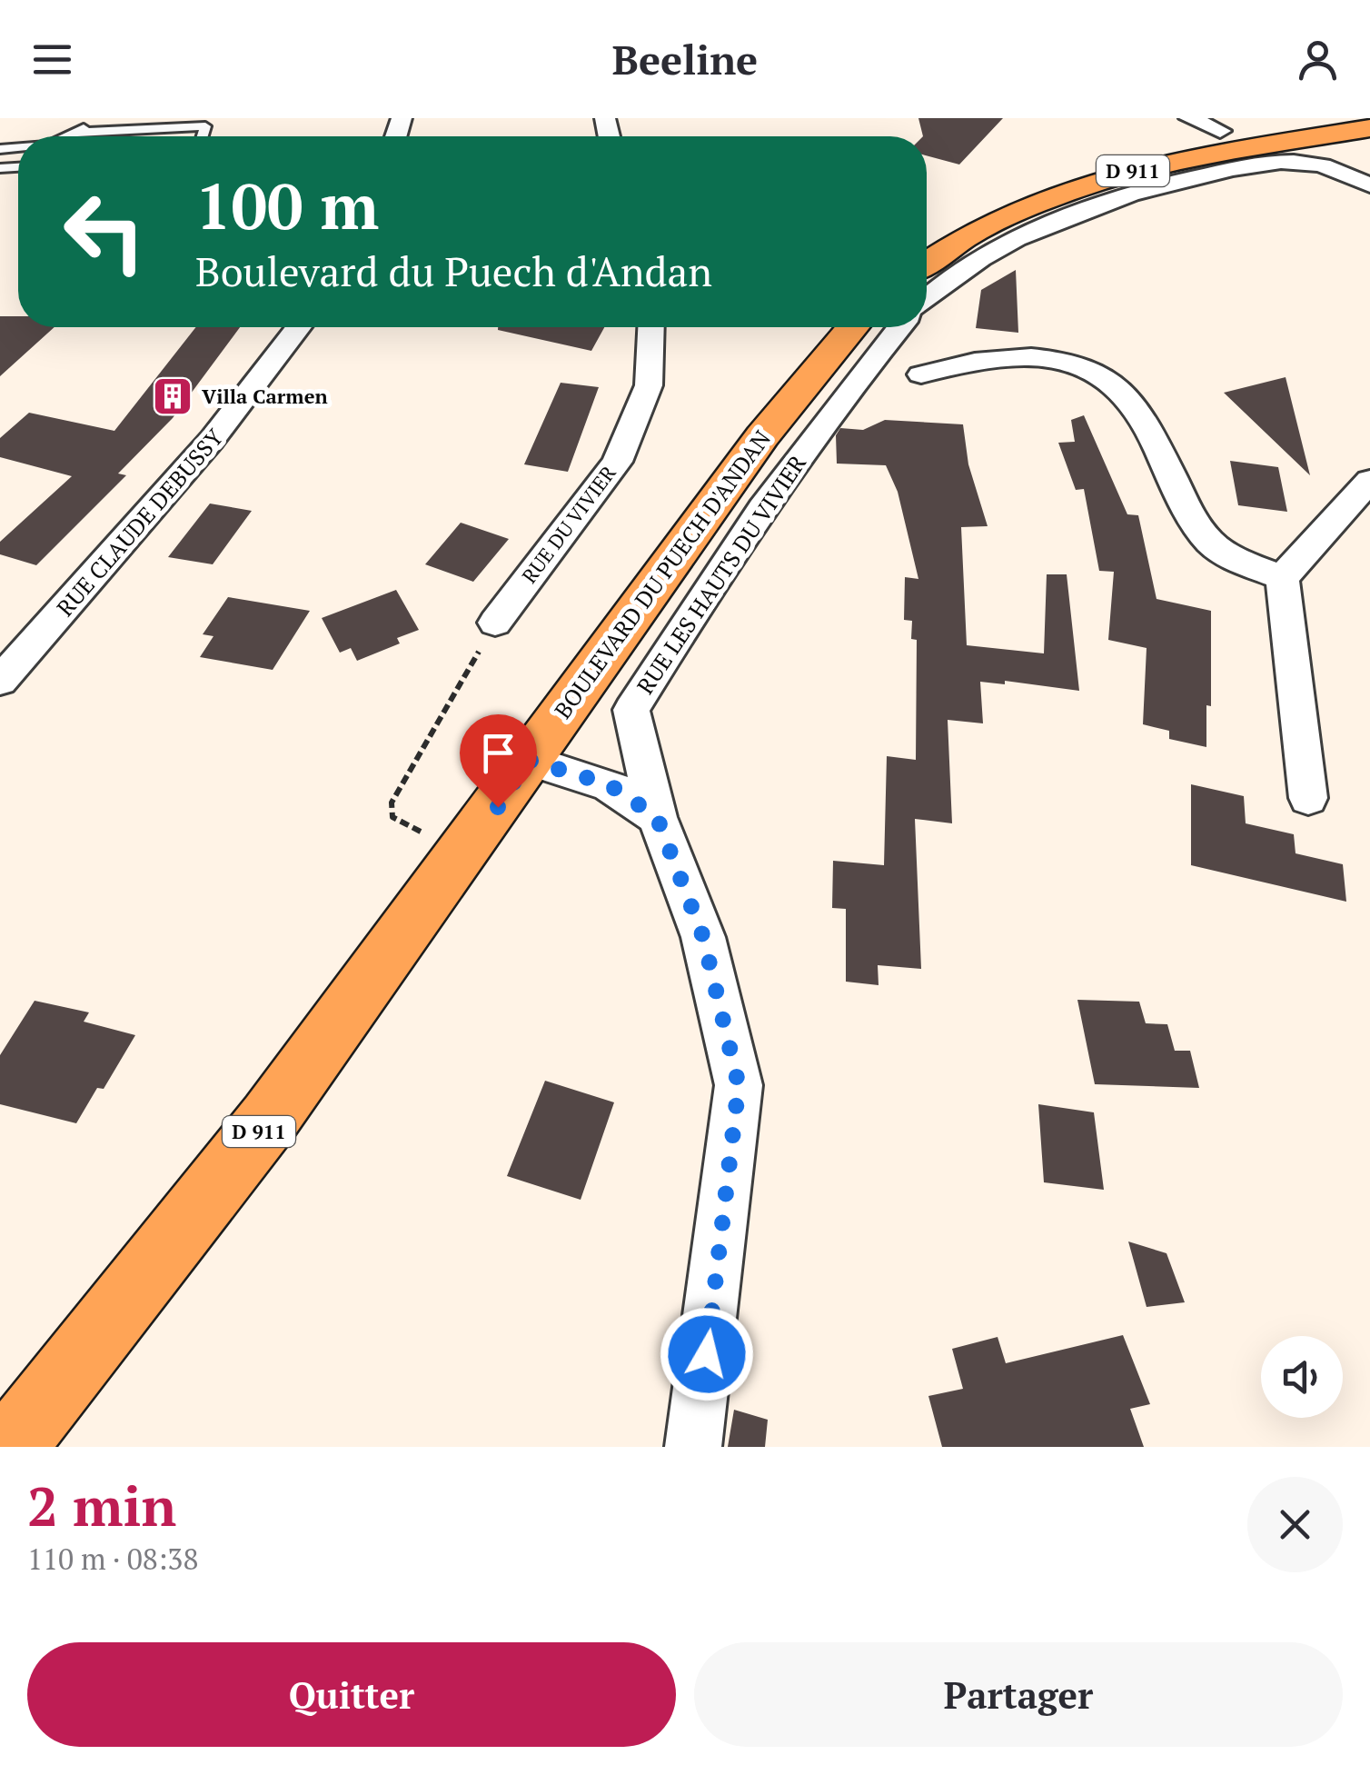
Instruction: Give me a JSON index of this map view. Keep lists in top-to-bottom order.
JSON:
{
  "streets": {
    "main road": ["D 911", "BOULEVARD DU PUECH D'ANDAN"],
    "street": ["RUE CLAUDE DEBUSSY", "RUE DU VIVIER", "RUE LES HAUTS DU VIVIER"]
  },
  "places": {
    "building": ["Villa Carmen"]
  },
  "page": {
    "header": "Beeline",
    "turn": ["100 m", "Boulevard du Puech d'Andan"],
    "heading": ["2 min", "110 m · 08:38"],
    "buttons": ["Quitter", "Partager"]
  }
}
